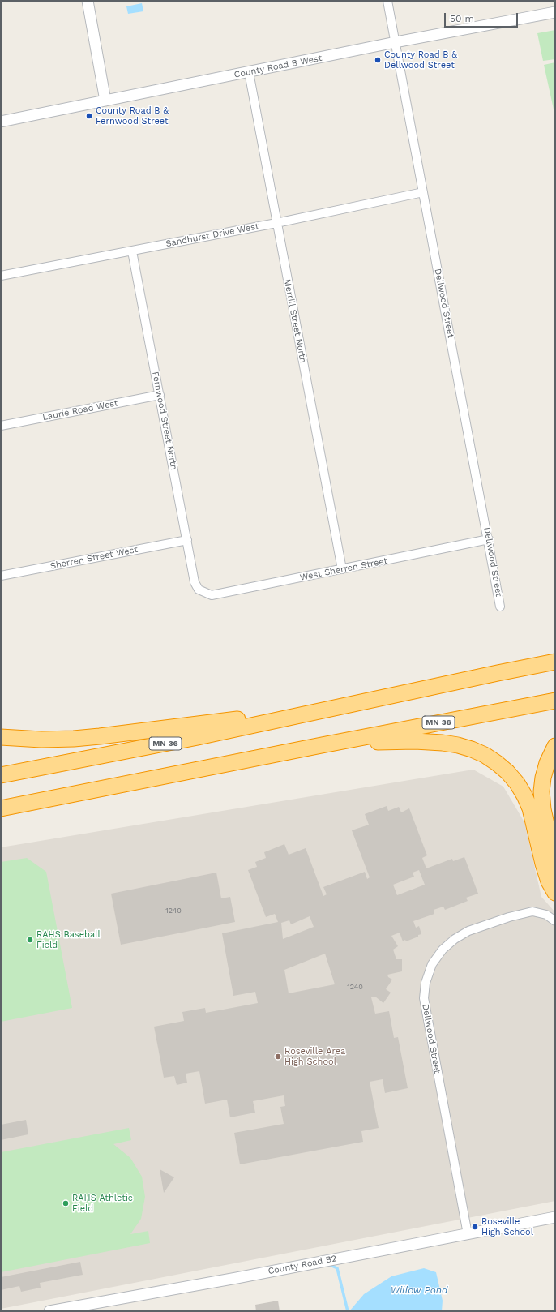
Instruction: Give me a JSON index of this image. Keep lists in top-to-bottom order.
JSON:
{
  "streets": {
    "highway": ["MN 36"],
    "street": [
      "County Road B West",
      "Sandhurst Drive West",
      "Dellwood Street",
      "Merrill Street North",
      "Laurie Road West",
      "Fernwood Street North",
      "Sherren Street West",
      "West Sherren Street",
      "County Road B2"
    ]
  },
  "crossings": [
    ["County Road B West", "Dellwood Street"],
    ["County Road B West", "Merrill Street North"],
    ["Sandhurst Drive West", "Dellwood Street"],
    ["Sandhurst Drive West", "Merrill Street North"],
    ["Sandhurst Drive West", "Fernwood Street North"],
    ["Dellwood Street", "West Sherren Street"],
    ["Dellwood Street", "County Road B2"],
    ["Merrill Street North", "West Sherren Street"],
    ["Laurie Road West", "Fernwood Street North"],
    ["Fernwood Street North", "Sherren Street West"],
    ["Fernwood Street North", "West Sherren Street"]
  ],
  "water": ["Willow Pond"],
  "places": [
    "County Road B & Dellwood Street",
    "County Road B & Fernwood Street",
    "RAHS Baseball Field",
    "Roseville Area High School",
    "RAHS Athletic Field",
    "Roseville High School"
  ],
  "house_numbers": ["1240", "1240"],
  "scale_bar": "50 m"
}
